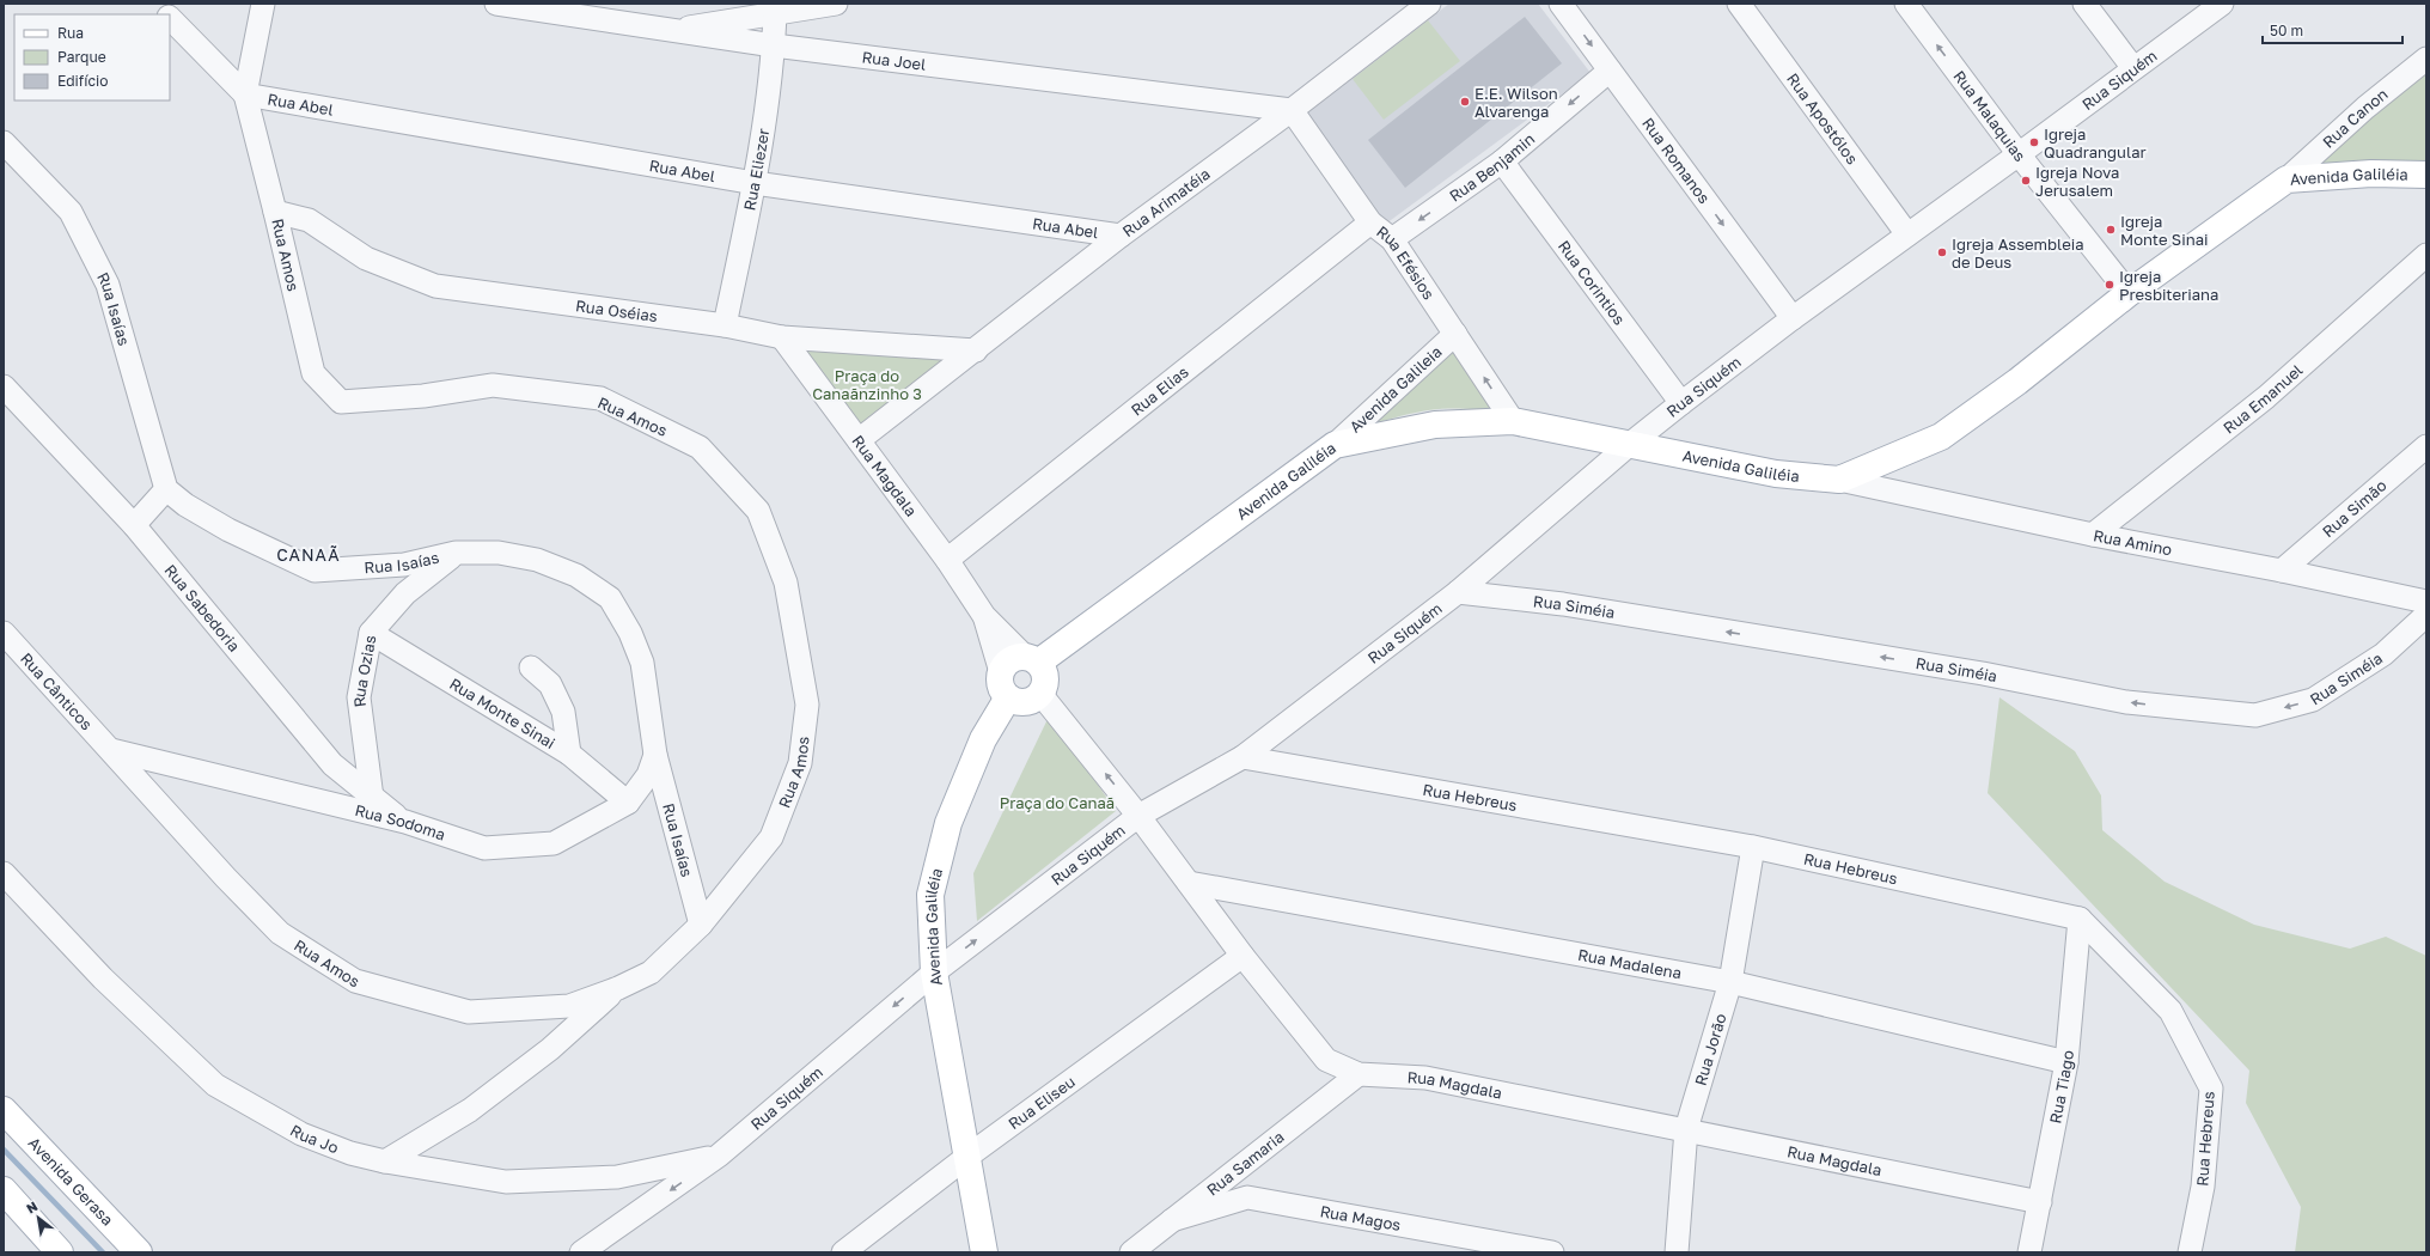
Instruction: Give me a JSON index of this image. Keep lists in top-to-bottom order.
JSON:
{
  "streets": {
    "main road": ["Avenida Galiléia", "Avenida Gerasa"],
    "street": [
      "Rua Joel",
      "Rua Siquém",
      "Rua Abel",
      "Rua Malaquias",
      "Rua Apostólos",
      "Rua Canon",
      "Rua Romanos",
      "Rua Benjamin",
      "Rua Eliezer",
      "Rua Arimatéia",
      "Rua Amos",
      "Rua Efésios",
      "Rua Corintios",
      "Rua Isaías",
      "Rua Oséias",
      "Avenida Galileia",
      "Rua Elias",
      "Rua Emanuel",
      "Rua Magdala",
      "Rua Simão",
      "Rua Amino",
      "Rua Sabedoria",
      "Rua Siméia",
      "Rua Ozias",
      "Rua Cânticos",
      "Rua Monte Sinai",
      "Rua Hebreus",
      "Rua Sodoma",
      "Rua Madalena",
      "Rua Jorão",
      "Rua Tiago",
      "Rua Eliseu",
      "Rua Jo",
      "Rua Samaria",
      "Rua Magos"
    ]
  },
  "crossings": [
    ["Rua Joel", "Rua Eliezer"],
    ["Rua Joel", "Rua Arimatéia"],
    ["Rua Joel", "Rua Efésios"],
    ["Rua Siquém", "Rua Malaquias"],
    ["Rua Siquém", "Rua Apostólos"],
    ["Rua Siquém", "Rua Romanos"],
    ["Rua Siquém", "Avenida Galiléia"],
    ["Rua Siquém", "Rua Corintios"],
    ["Rua Siquém", "Rua Magdala"],
    ["Rua Siquém", "Rua Siméia"],
    ["Rua Siquém", "Rua Hebreus"],
    ["Rua Siquém", "Rua Jo"],
    ["Rua Abel", "Rua Eliezer"],
    ["Rua Abel", "Rua Arimatéia"],
    ["Rua Abel", "Rua Amos"],
    ["Rua Malaquias", "Avenida Galiléia"],
    ["Rua Canon", "Avenida Galiléia"],
    ["Rua Romanos", "Rua Benjamin"],
    ["Rua Benjamin", "Rua Efésios"],
    ["Rua Benjamin", "Rua Corintios"],
    ["Rua Eliezer", "Rua Oséias"],
    ["Avenida Galiléia", "Rua Efésios"],
    ["Avenida Galiléia", "Avenida Galileia"],
    ["Avenida Galiléia", "Rua Magdala"],
    ["Avenida Galiléia", "Rua Amino"],
    ["Avenida Galiléia", "Rua Eliseu"],
    ["Rua Arimatéia", "Rua Efésios"],
    ["Rua Arimatéia", "Rua Oséias"],
    ["Rua Arimatéia", "Rua Magdala"],
    ["Rua Amos", "Rua Isaías"],
    ["Rua Amos", "Rua Oséias"],
    ["Rua Amos", "Rua Cânticos"],
    ["Rua Amos", "Rua Sodoma"],
    ["Rua Amos", "Rua Jo"],
    ["Rua Efésios", "Avenida Galileia"],
    ["Rua Efésios", "Rua Elias"],
    ["Rua Isaías", "Rua Ozias"],
    ["Rua Isaías", "Rua Sodoma"],
    ["Rua Oséias", "Rua Magdala"],
    ["Rua Elias", "Rua Magdala"],
    ["Rua Emanuel", "Rua Amino"],
    ["Rua Magdala", "Rua Madalena"],
    ["Rua Magdala", "Rua Jorão"],
    ["Rua Magdala", "Rua Tiago"],
    ["Rua Magdala", "Rua Eliseu"],
    ["Rua Magdala", "Rua Samaria"],
    ["Rua Simão", "Rua Amino"],
    ["Rua Sabedoria", "Rua Ozias"],
    ["Rua Sabedoria", "Rua Sodoma"],
    ["Rua Ozias", "Rua Monte Sinai"],
    ["Rua Cânticos", "Rua Sodoma"],
    ["Rua Monte Sinai", "Rua Sodoma"],
    ["Rua Hebreus", "Rua Jorão"],
    ["Rua Hebreus", "Rua Tiago"],
    ["Rua Madalena", "Rua Jorão"],
    ["Rua Madalena", "Rua Tiago"],
    ["Rua Samaria", "Rua Magos"]
  ],
  "one_way": ["Rua Romanos", "Rua Benjamin", "Rua Siméia"],
  "districts": ["CANAÃ"],
  "parks": ["Praça do Canaãnzinho 3", "Praça do Canaã"],
  "places": [
    "E.E. Wilson Alvarenga",
    "Igreja Quadrangular",
    "Igreja Nova Jerusalem",
    "Igreja Monte Sinai",
    "Igreja Assembleia de Deus",
    "Igreja Presbiteriana"
  ],
  "legend": ["Rua", "Parque", "Edifício"],
  "scale_bar": "50 m",
  "north": "top left"
}
